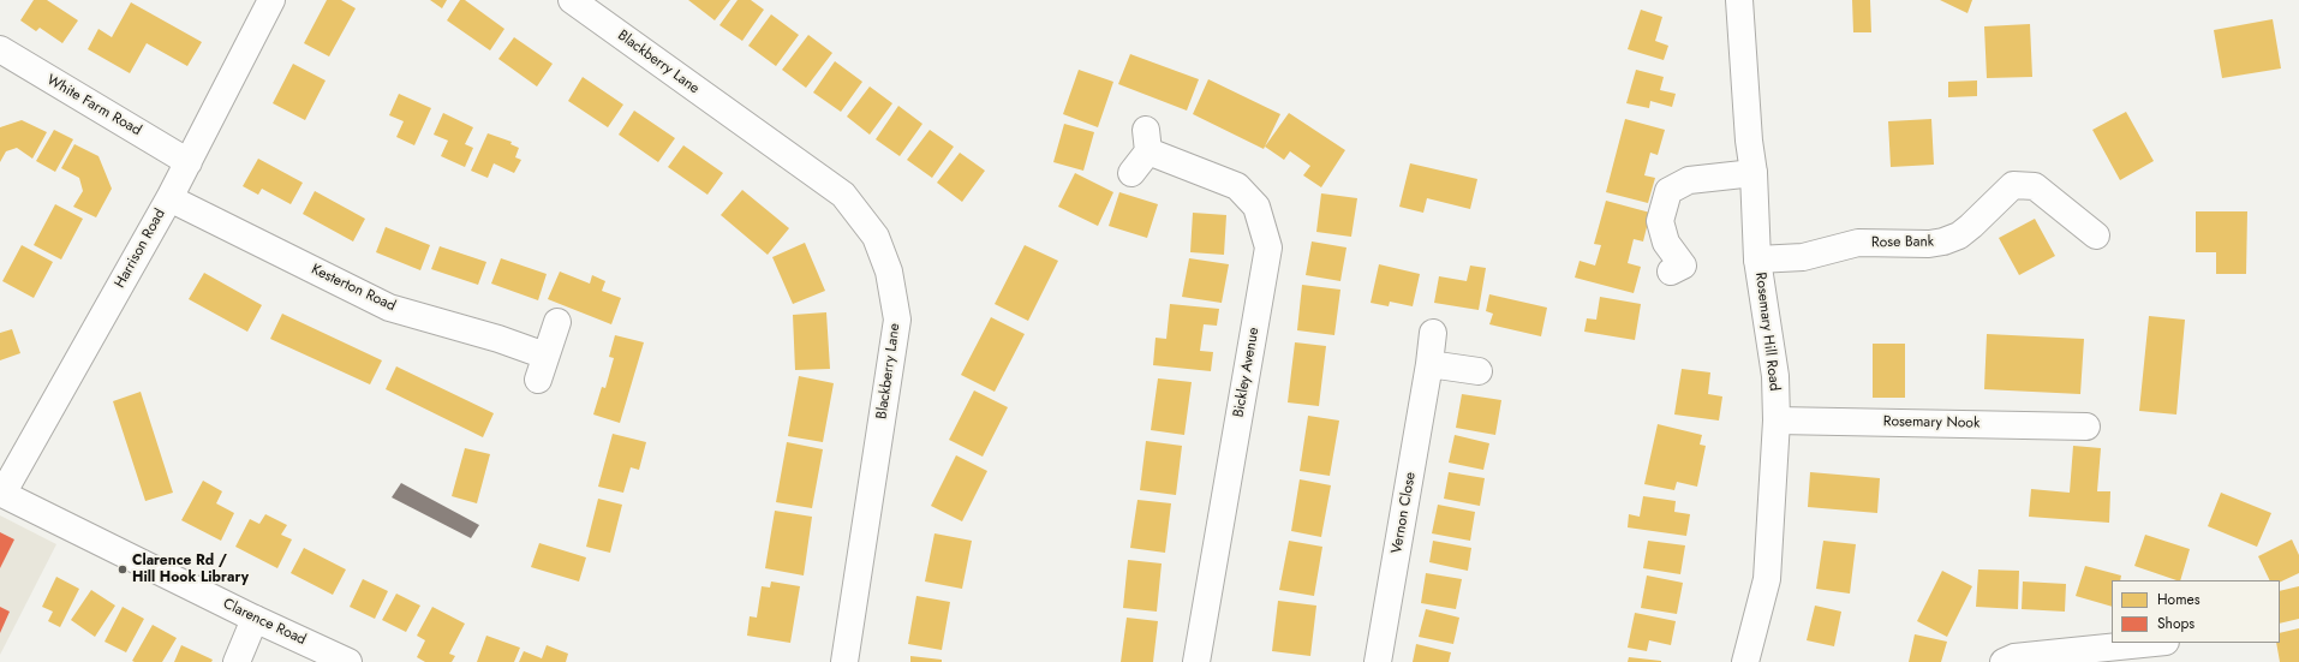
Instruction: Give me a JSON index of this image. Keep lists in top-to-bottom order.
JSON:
{
  "streets": {
    "street": [
      "Blackberry Lane",
      "White Farm Road",
      "Rose Bank",
      "Harrison Road",
      "Kesterton Road",
      "Rosemary Hill Road",
      "Bickley Avenue",
      "Rosemary Nook",
      "Vernon Close",
      "Clarence Road"
    ]
  },
  "crossings": [
    ["White Farm Road", "Harrison Road"],
    ["Rose Bank", "Rosemary Hill Road"],
    ["Harrison Road", "Kesterton Road"],
    ["Harrison Road", "Clarence Road"],
    ["Rosemary Hill Road", "Rosemary Nook"]
  ],
  "places": ["Clarence Rd / Hill Hook Library"],
  "legend": ["Homes", "Shops"]
}
